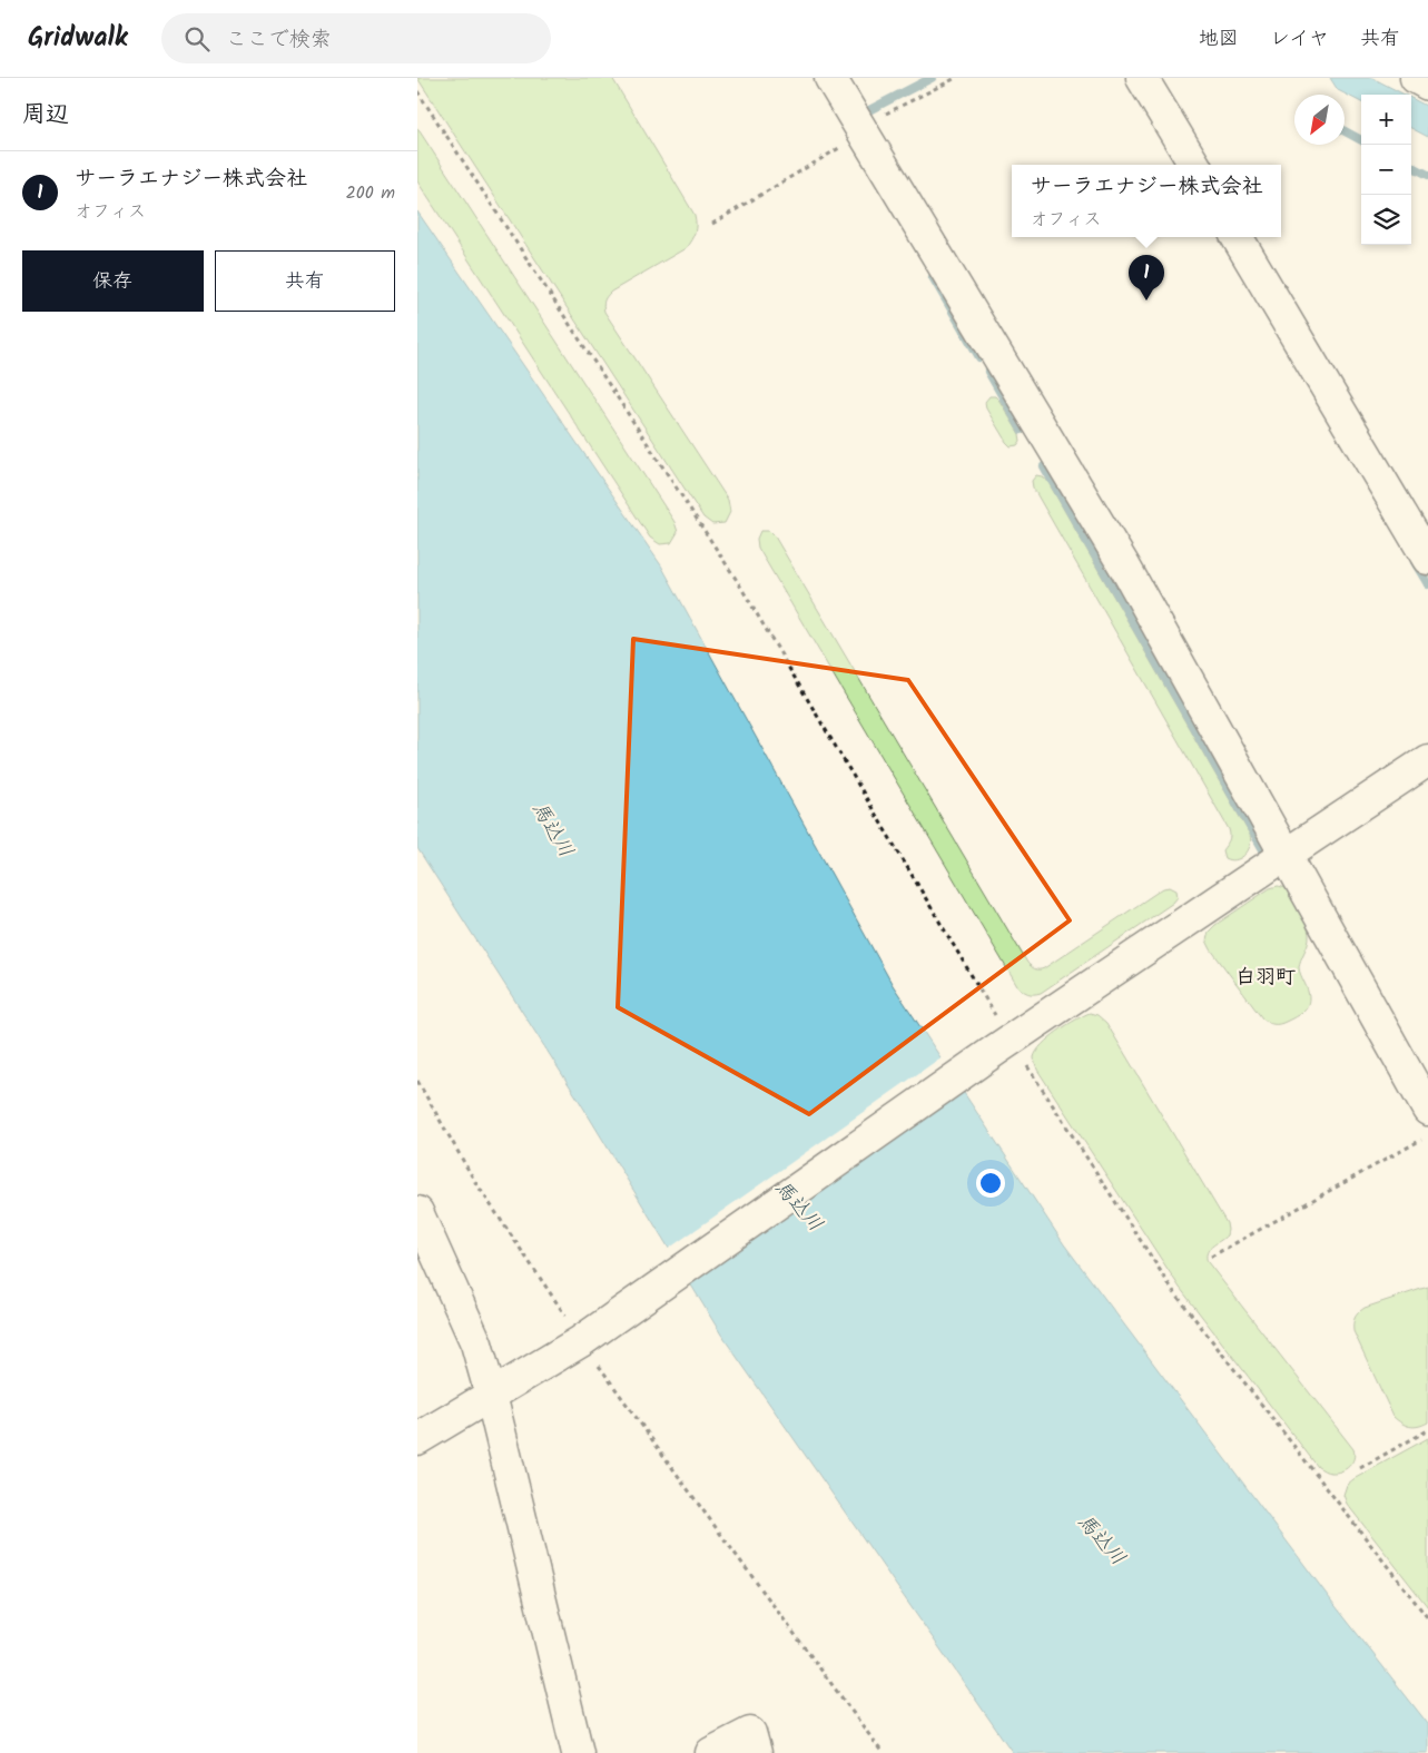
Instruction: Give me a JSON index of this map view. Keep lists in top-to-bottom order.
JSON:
{
  "districts": ["白羽町"],
  "water": ["馬込川"],
  "north": "bottom left",
  "page": {
    "header": "Gridwalk",
    "search": "ここで検索",
    "nav": ["地図", "レイヤ", "共有"],
    "heading": "周辺",
    "map_buttons": ["+", "−"],
    "list": [
      {
        "mark": "1",
        "name": "サーラエナジー株式会社",
        "note": "オフィス",
        "value": "200 m"
      }
    ],
    "popup": ["サーラエナジー株式会社", "オフィス"],
    "buttons": ["保存", "共有"],
    "pins": "1"
  }
}
